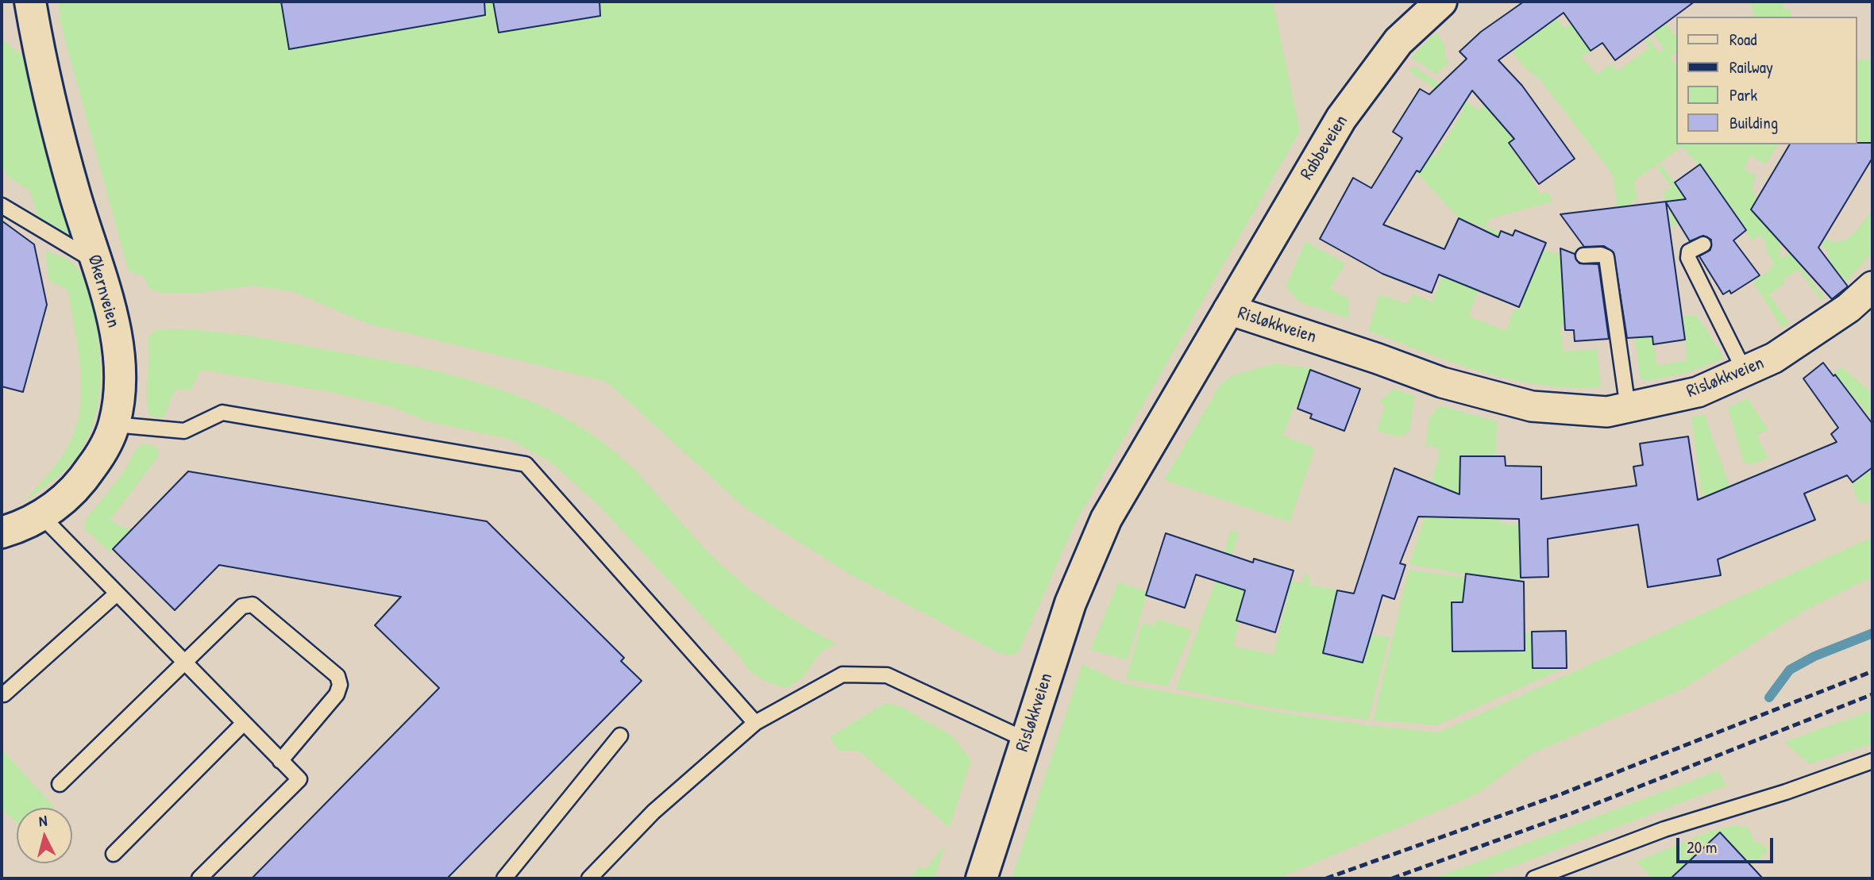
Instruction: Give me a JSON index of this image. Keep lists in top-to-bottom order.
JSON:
{
  "streets": {
    "street": ["Rabbeveien", "Økernveien", "Risløkkveien"]
  },
  "crossings": [
    ["Rabbeveien", "Risløkkveien"]
  ],
  "legend": [
    "Road",
    "Railway",
    "Park",
    "Building"
  ],
  "scale_bar": "20 m",
  "north": "top"
}
